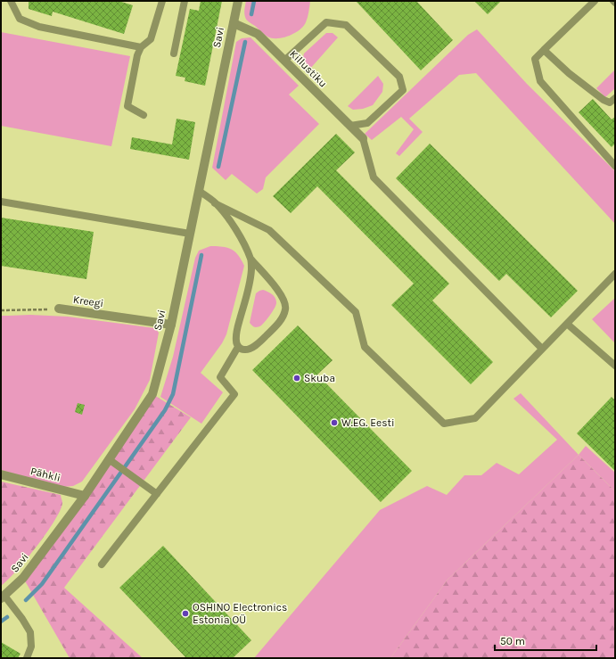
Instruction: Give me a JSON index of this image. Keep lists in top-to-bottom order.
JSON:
{
  "streets": {
    "street": [
      "Savi",
      "Killustiku",
      "Kreegi",
      "Pähkli"
    ]
  },
  "crossings": [
    ["Savi", "Killustiku"],
    ["Savi", "Kreegi"],
    ["Savi", "Pähkli"]
  ],
  "places": ["Skuba", "W.EG. Eesti", "OSHINO Electronics Estonia OÜ"],
  "scale_bar": "50 m"
}
